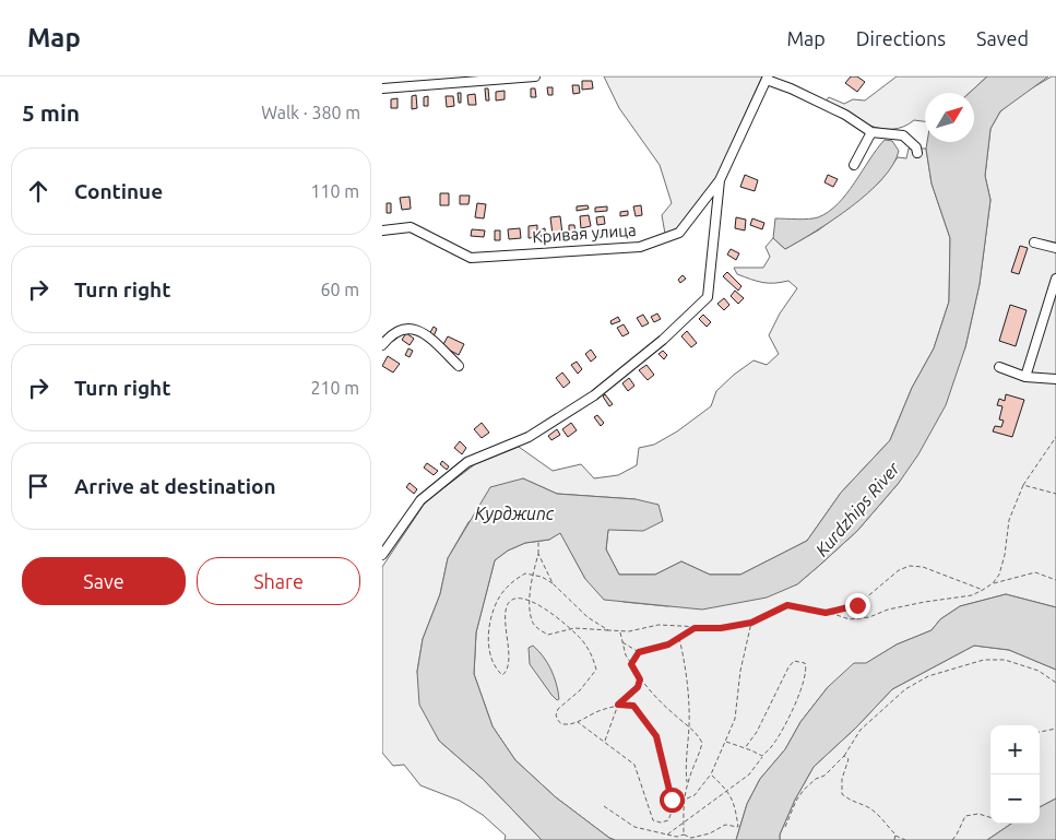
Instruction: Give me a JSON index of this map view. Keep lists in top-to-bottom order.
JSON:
{
  "streets": {
    "street": ["Кривая улица"]
  },
  "water": ["Kurdzhips River", "Курджипс"],
  "north": "top right",
  "page": {
    "header": "Map",
    "nav": ["Map", "Directions", "Saved"],
    "heading": ["5 min", "Walk · 380 m"],
    "list": [
      ["Continue", "110 m"],
      ["Turn right", "60 m"],
      ["Turn right", "210 m"],
      "Arrive at destination"
    ],
    "buttons": ["Save", "Share"],
    "map_buttons": ["+", "−"]
  }
}
